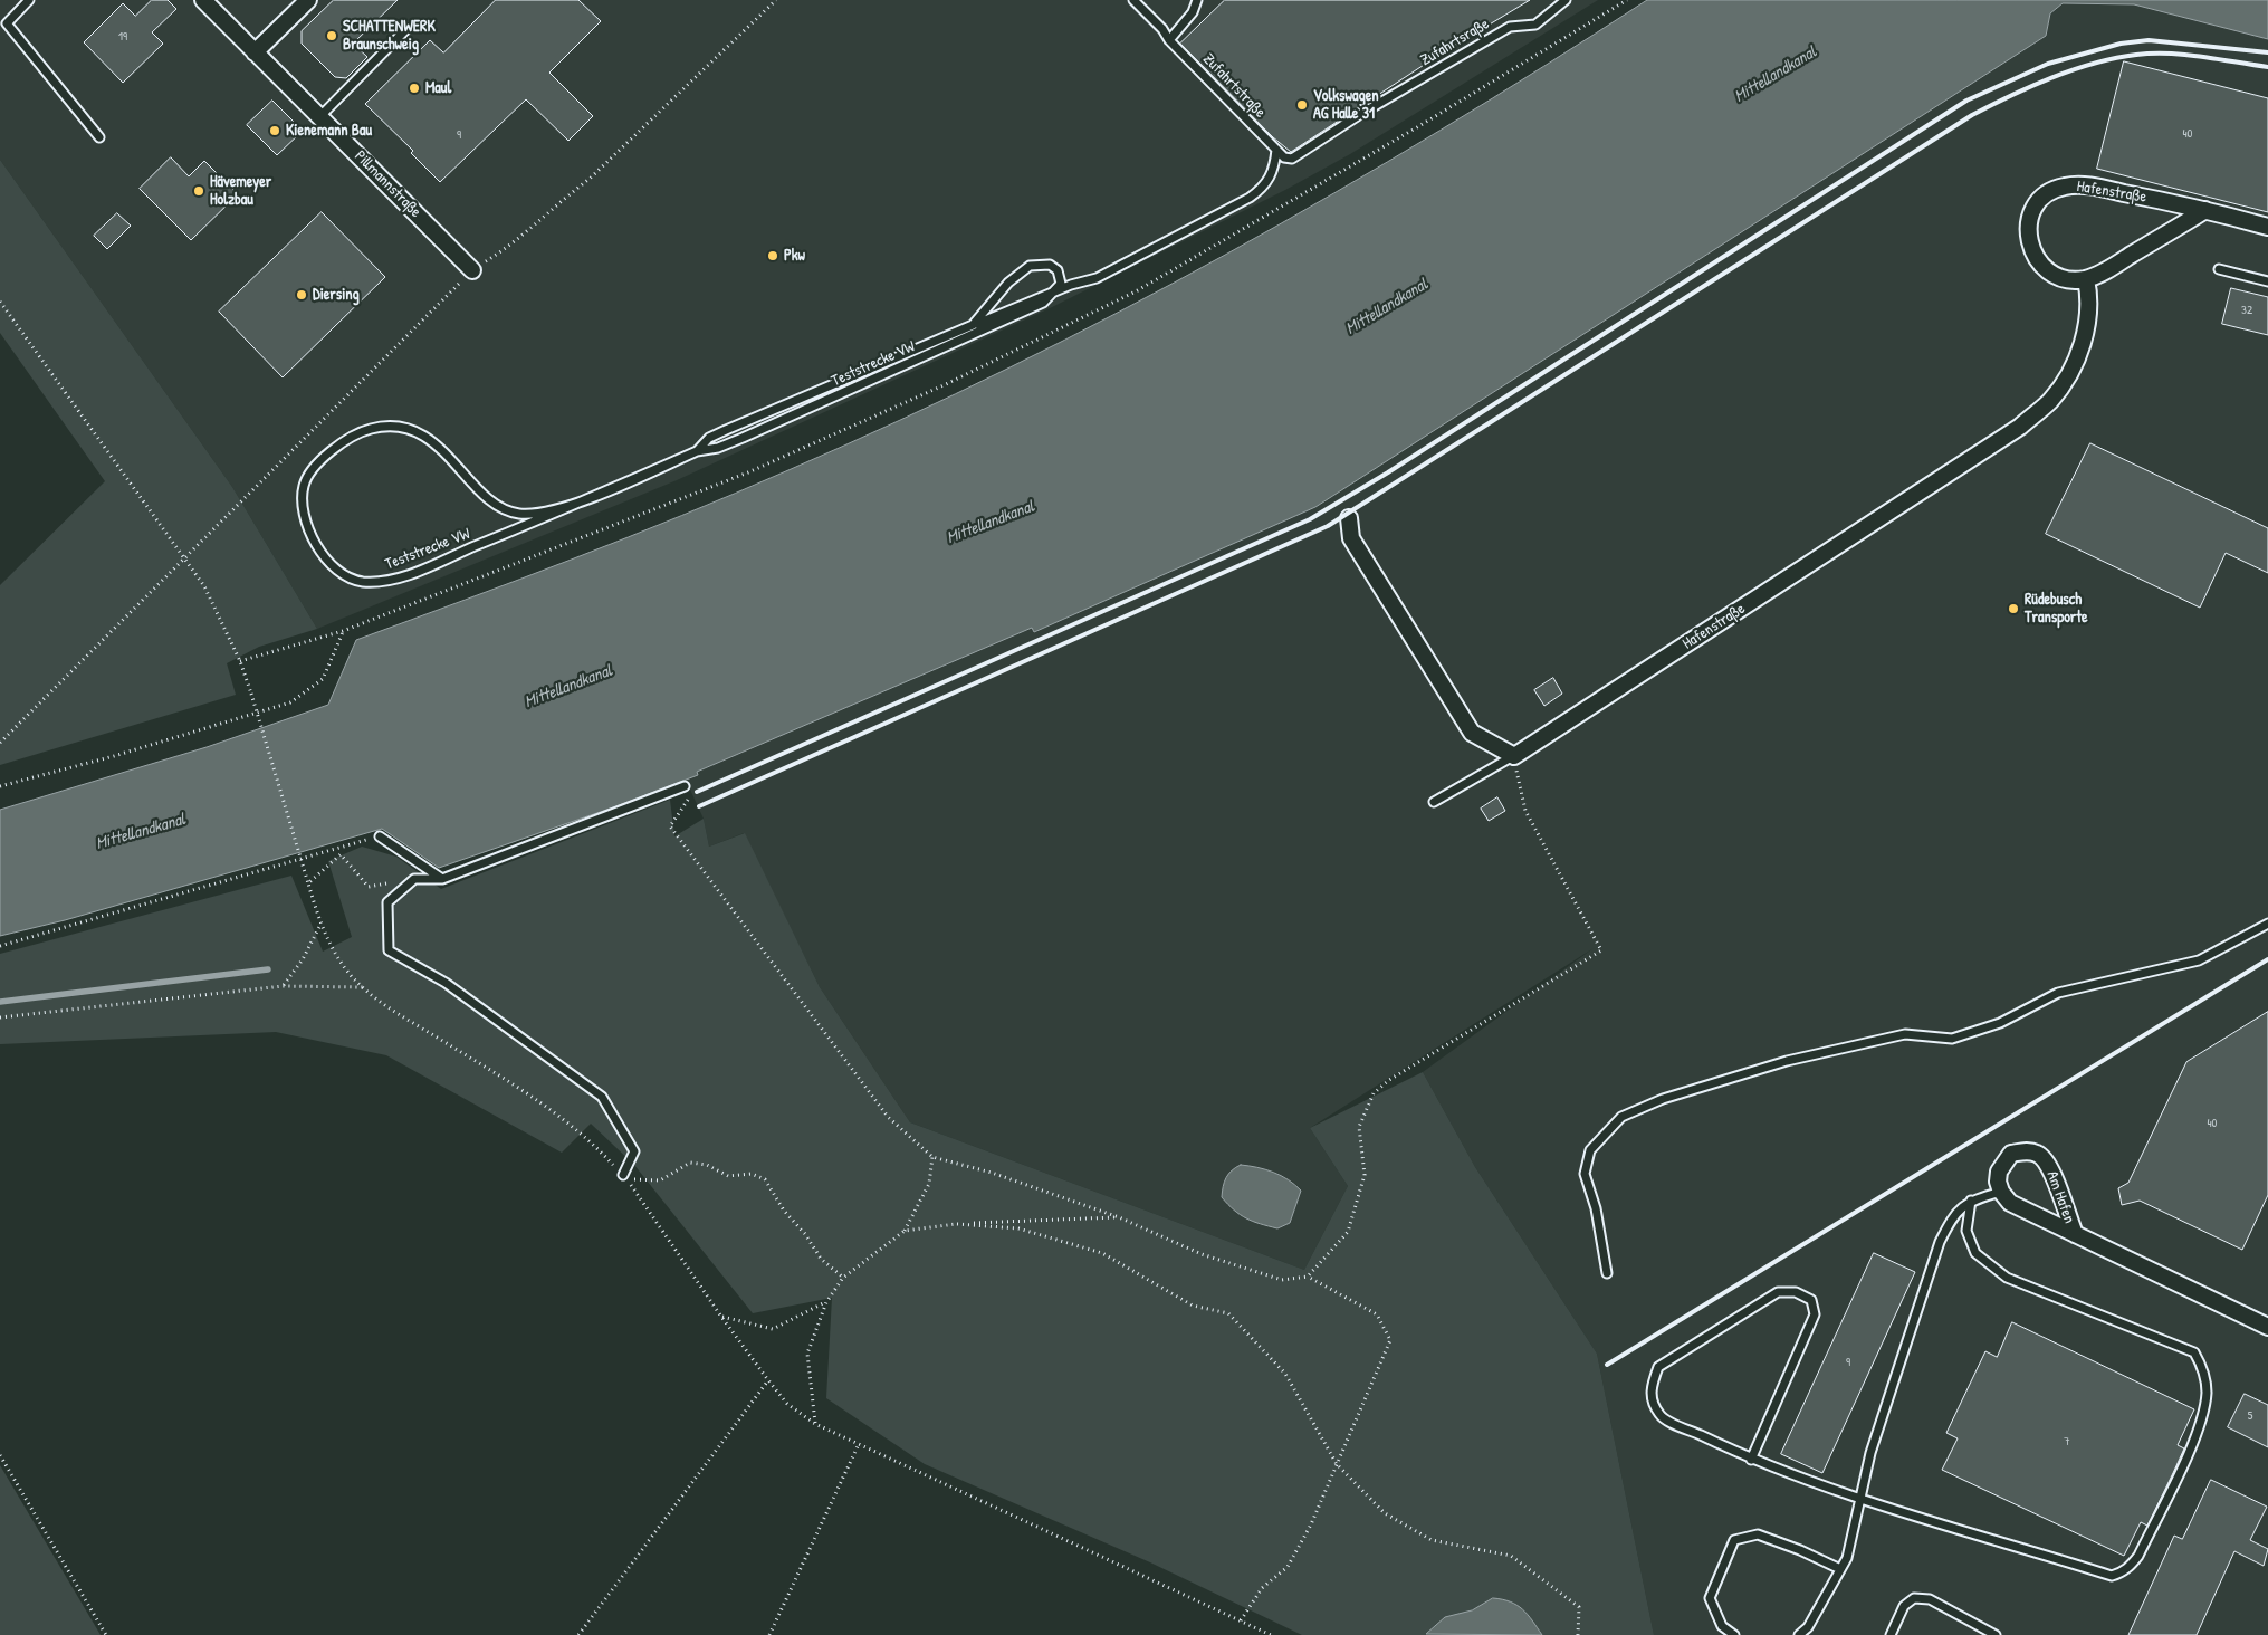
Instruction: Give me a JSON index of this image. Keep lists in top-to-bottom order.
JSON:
{
  "streets": {
    "street": ["Pillmannstraße", "Hafenstraße", "Am Hafen"],
    "lane": ["Zufahrtsraße", "Zufahrtstraße", "Teststrecke VW"]
  },
  "crossings": [
    ["Zufahrtsraße", "Zufahrtstraße"],
    ["Zufahrtsraße", "Teststrecke VW"],
    ["Zufahrtstraße", "Teststrecke VW"]
  ],
  "water": ["Mittellandkanal"],
  "places": [
    "SCHATTENWERK Braunschweig",
    "Maul",
    "Volkswagen AG Halle 31",
    "Kienemann Bau",
    "Hävemeyer Holzbau",
    "Pkw",
    "Diersing",
    "Rüdebusch Transporte"
  ],
  "house_numbers": [
    "19",
    "40",
    "9",
    "32",
    "40",
    "9",
    "5",
    "7"
  ]
}
